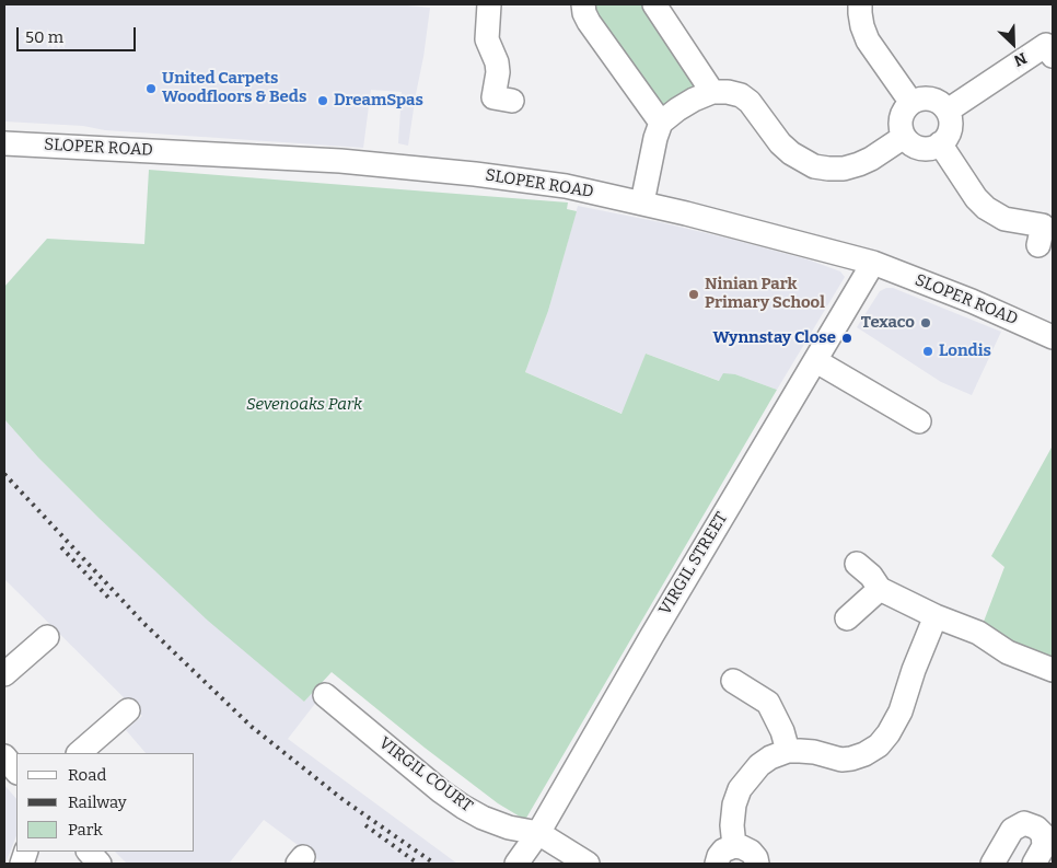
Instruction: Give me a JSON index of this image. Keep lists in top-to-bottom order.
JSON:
{
  "streets": {
    "street": ["SLOPER ROAD", "VIRGIL STREET", "VIRGIL COURT"]
  },
  "crossings": [
    ["SLOPER ROAD", "VIRGIL STREET"],
    ["VIRGIL STREET", "VIRGIL COURT"]
  ],
  "parks": ["Sevenoaks Park"],
  "places": [
    "United Carpets Woodfloors & Beds",
    "DreamSpas",
    "Ninian Park Primary School",
    "Texaco",
    "Wynnstay Close",
    "Londis"
  ],
  "legend": ["Road", "Railway", "Park"],
  "scale_bar": "50 m",
  "north": "bottom right"
}
